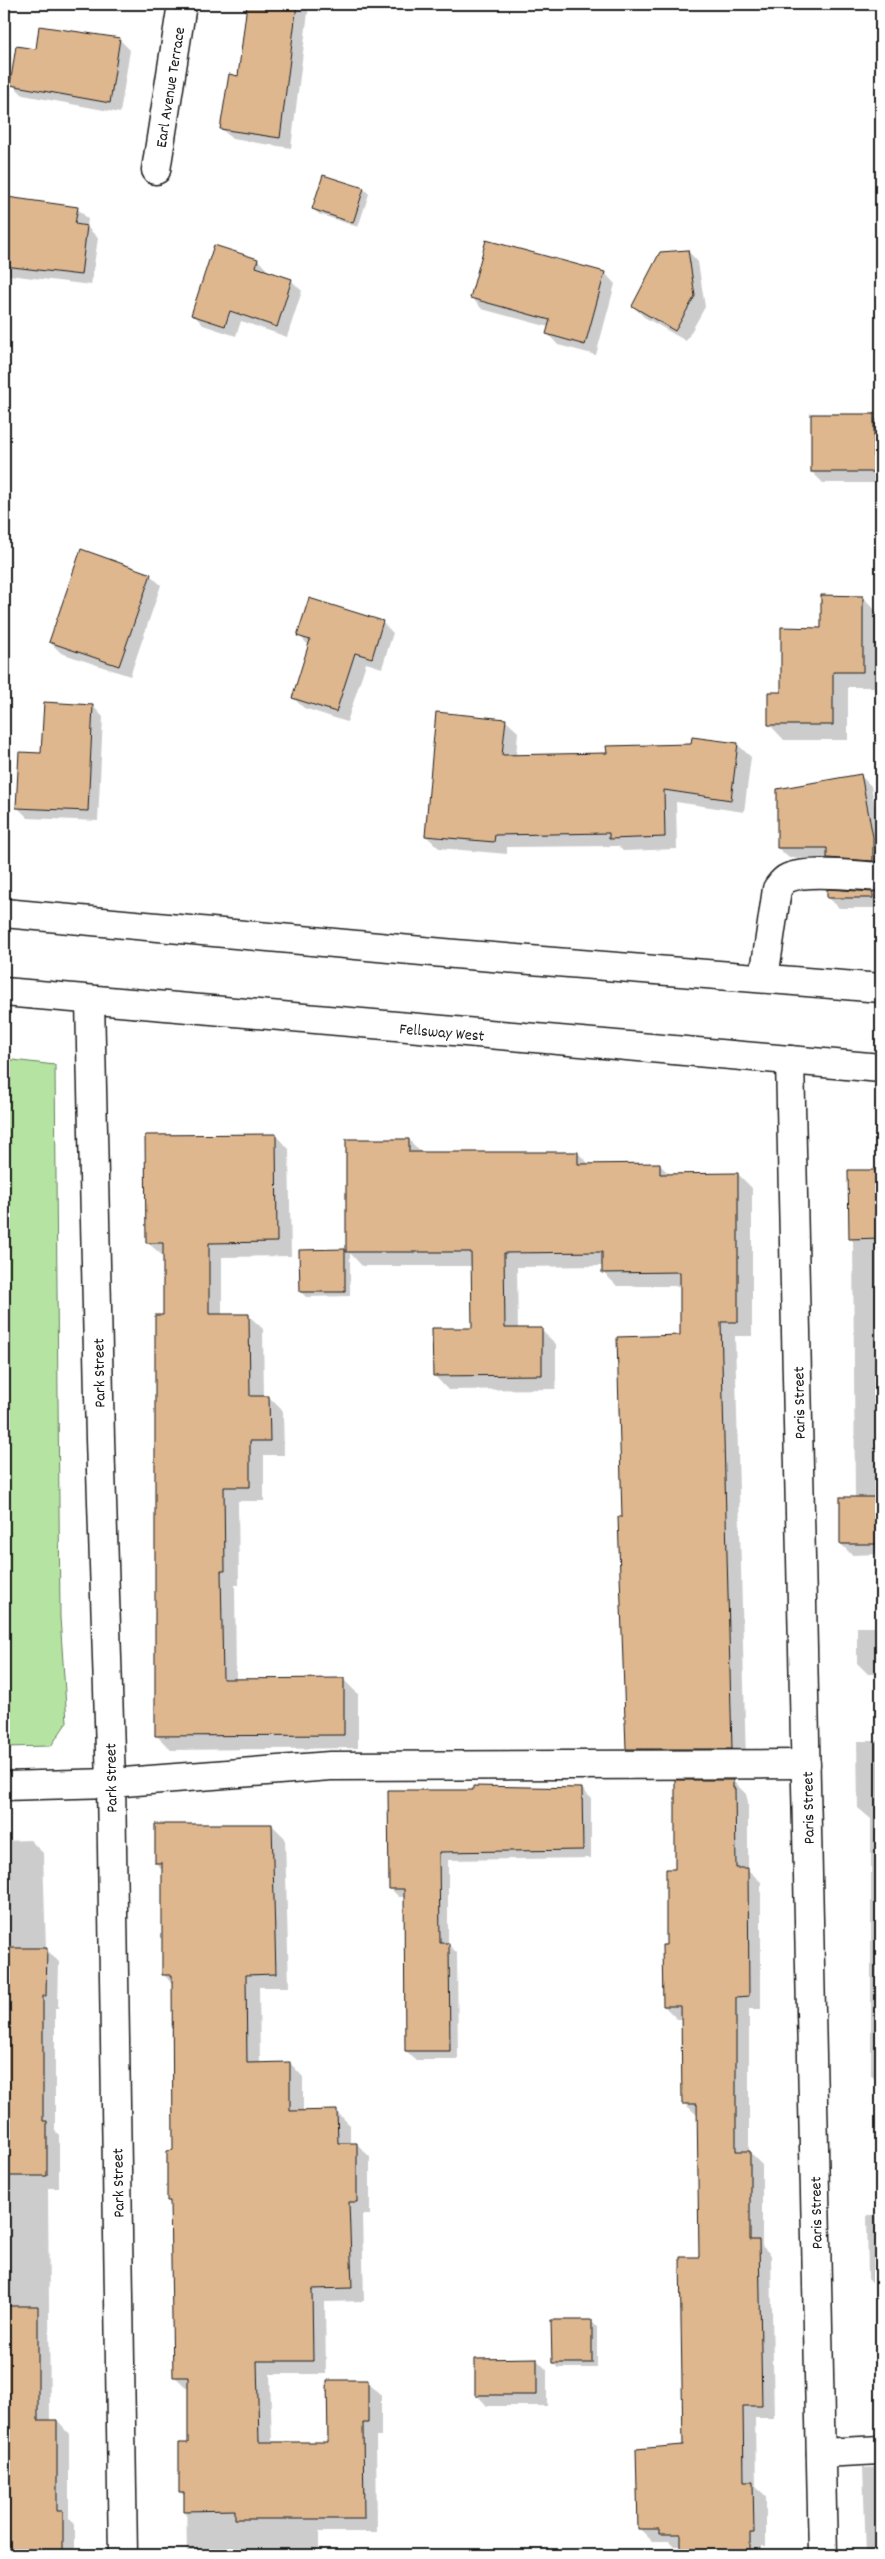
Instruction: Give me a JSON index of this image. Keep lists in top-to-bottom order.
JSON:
{
  "streets": {
    "street": [
      "Earl Avenue Terrace",
      "Fellsway West",
      "Park Street",
      "Paris Street"
    ]
  },
  "crossings": [
    ["Fellsway West", "Park Street"],
    ["Fellsway West", "Paris Street"]
  ]
}
